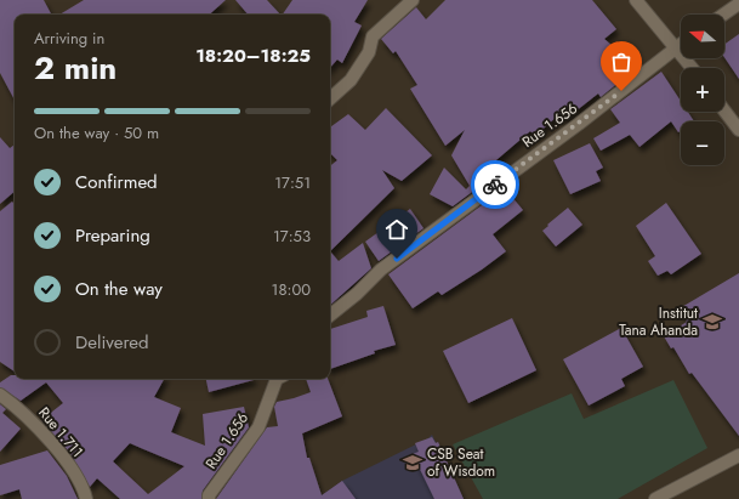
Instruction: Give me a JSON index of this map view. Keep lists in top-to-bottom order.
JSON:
{
  "streets": {
    "street": ["Rue 1.656", "Rue 1.711"]
  },
  "places": {
    "school or university": ["Institut Tana Ahanda", "CSB Seat of Wisdom"]
  },
  "north": "left",
  "page": {
    "map_buttons": ["+", "−"],
    "heading": ["2 min", "Arriving in", "18:20–18:25"],
    "bar": "On the way · 50 m",
    "list": [
      ["Confirmed", "17:51"],
      ["Preparing", "17:53"],
      ["On the way", "18:00"],
      "Delivered"
    ]
  }
}
